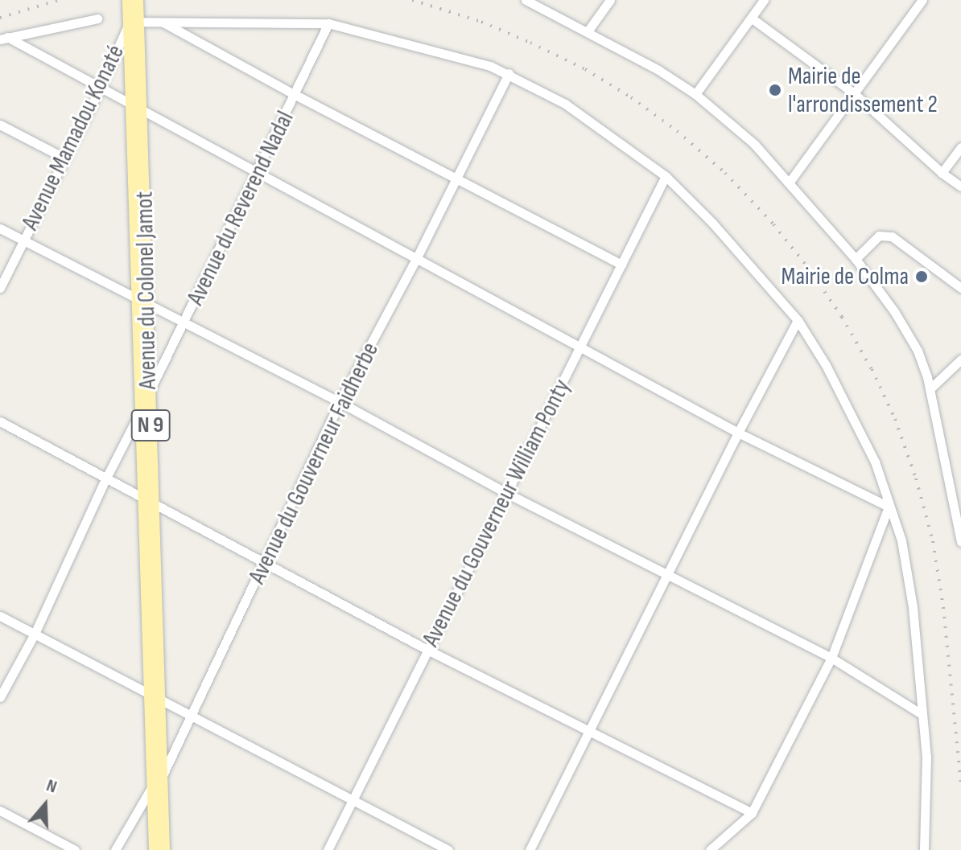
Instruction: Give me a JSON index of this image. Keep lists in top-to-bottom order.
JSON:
{
  "streets": {
    "main road": ["Avenue du Colonel Jamot", "N 9"],
    "street": [
      "Avenue Mamadou Konaté",
      "Avenue du Reverend Nadal",
      "Avenue du Gouverneur Faidherbe",
      "Avenue du Gouverneur William Ponty"
    ]
  },
  "crossings": [
    ["Avenue Mamadou Konaté", "Avenue du Colonel Jamot"],
    ["Avenue du Reverend Nadal", "Avenue du Colonel Jamot"],
    ["Avenue du Colonel Jamot", "Avenue du Gouverneur Faidherbe"]
  ],
  "places": ["Mairie de l'arrondissement 2", "Mairie de Colma"],
  "north": "top"
}
